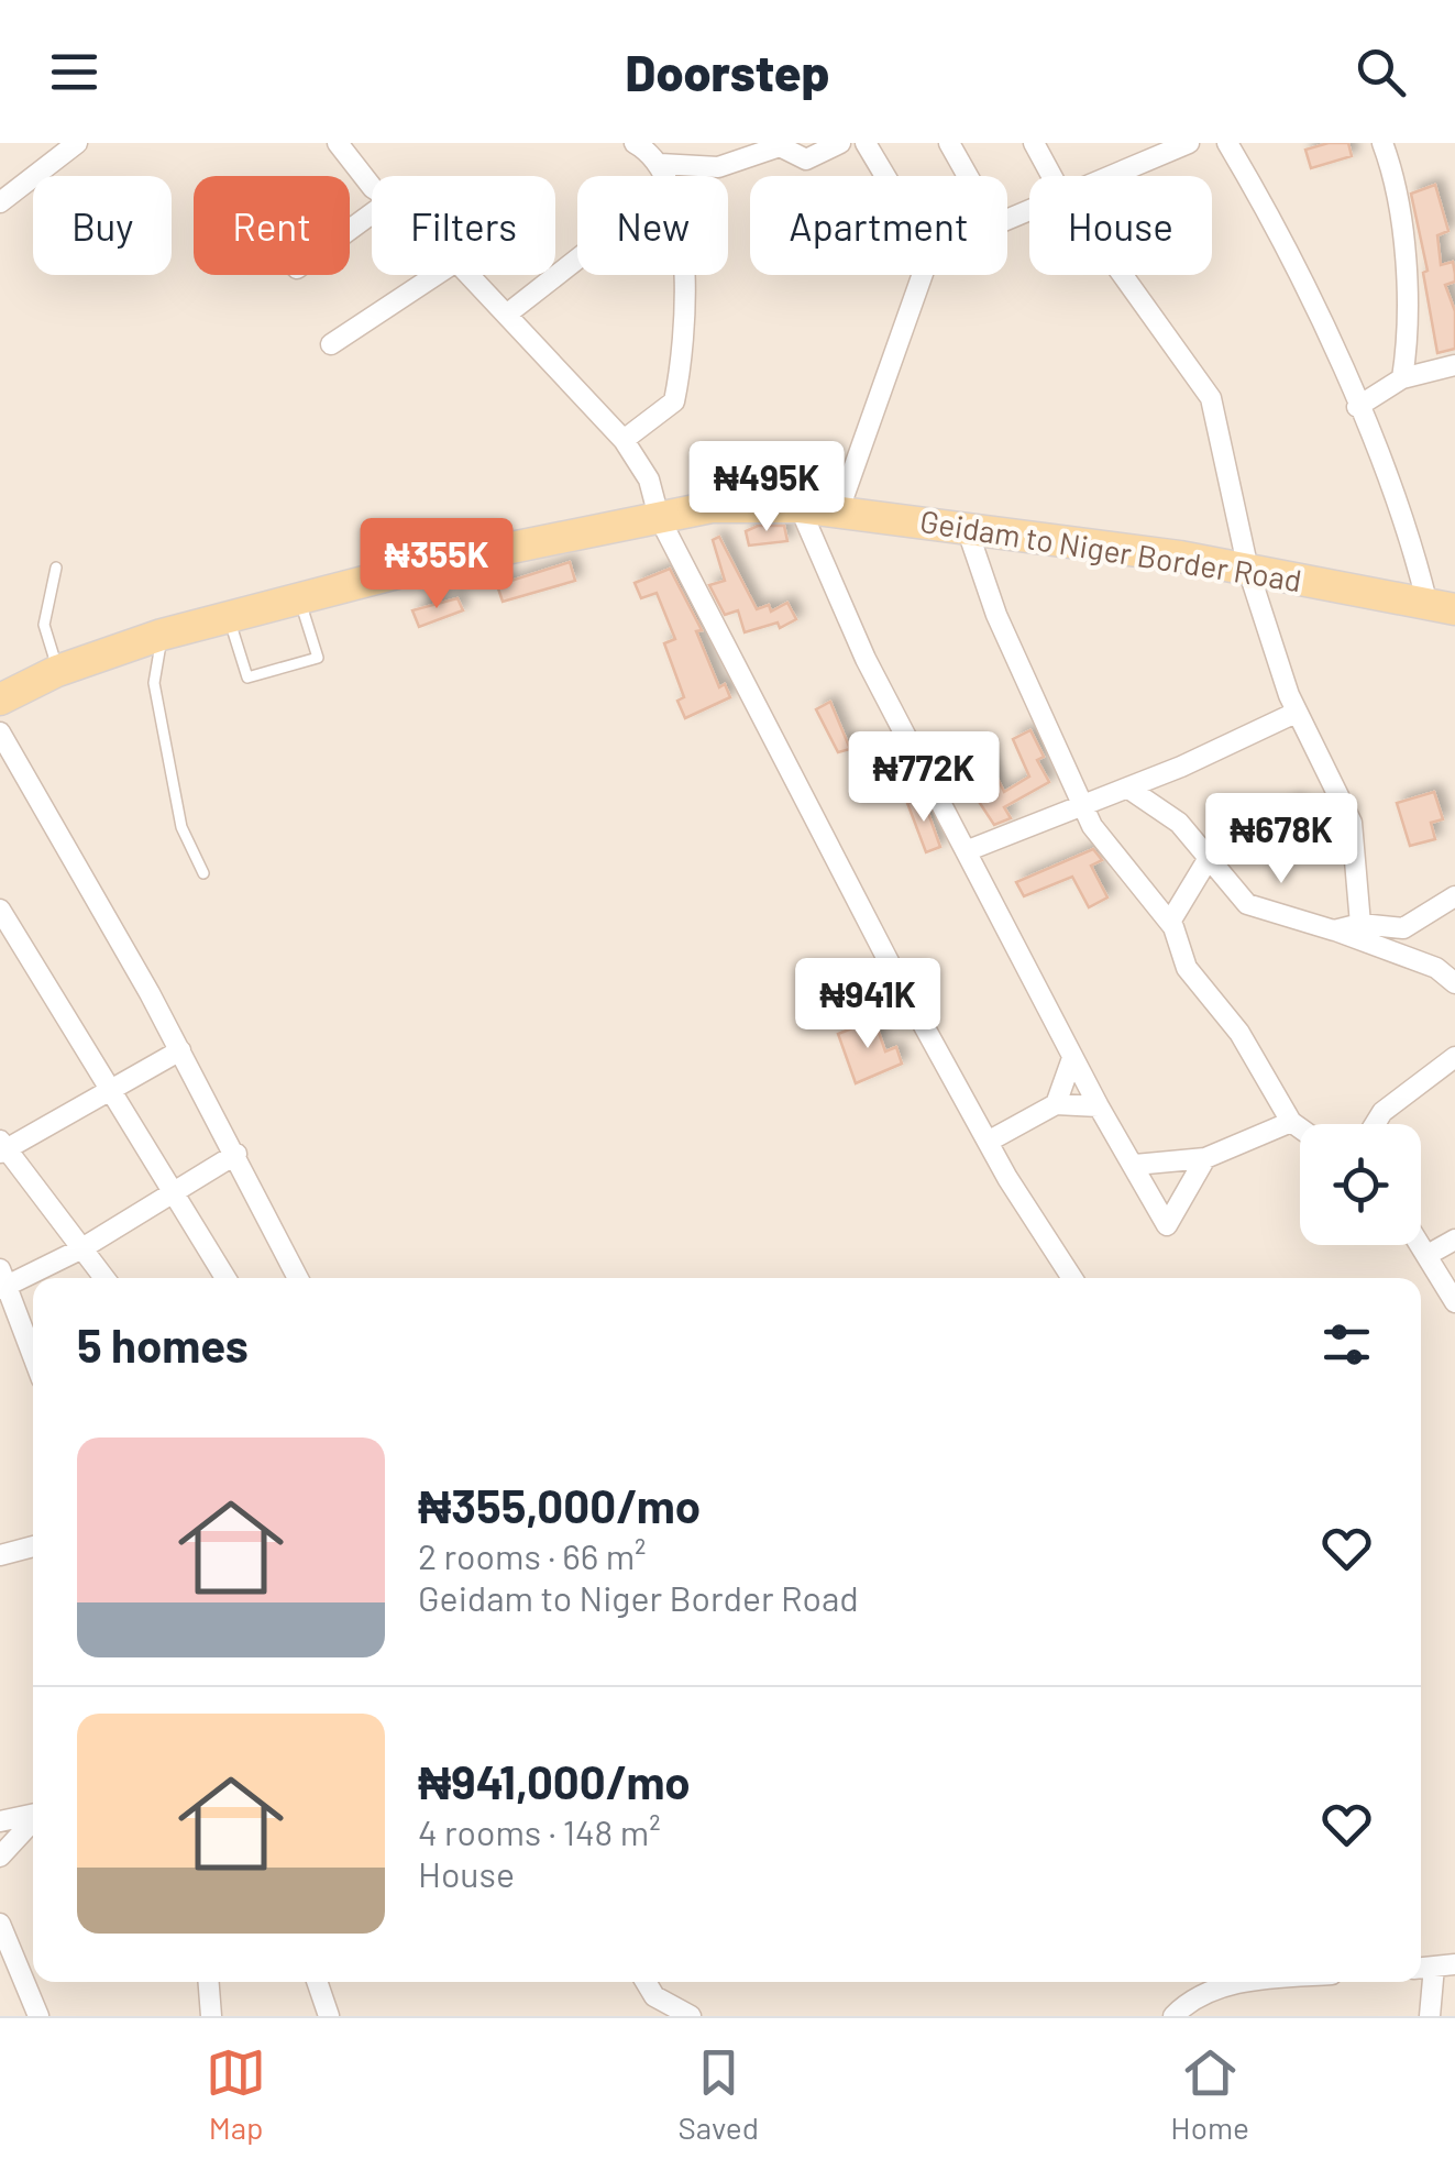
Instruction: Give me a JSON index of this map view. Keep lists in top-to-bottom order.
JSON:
{
  "streets": {
    "main road": ["Geidam to Niger Border Road"]
  },
  "page": {
    "header": "Doorstep",
    "chip": [
      "Buy",
      "Rent",
      "Filters",
      "New",
      "Apartment",
      "House"
    ],
    "price": [
      "₦495K",
      "₦355K",
      "₦772K",
      "₦678K",
      "₦941K"
    ],
    "heading": "5 homes",
    "list": [
      {
        "name": "₦355,000/mo",
        "note": "2 rooms · 66 m² · Geidam to Niger Border Road"
      },
      {
        "name": "₦941,000/mo",
        "note": "4 rooms · 148 m² · House"
      }
    ],
    "tabs": ["Map", "Saved", "Home"]
  }
}
